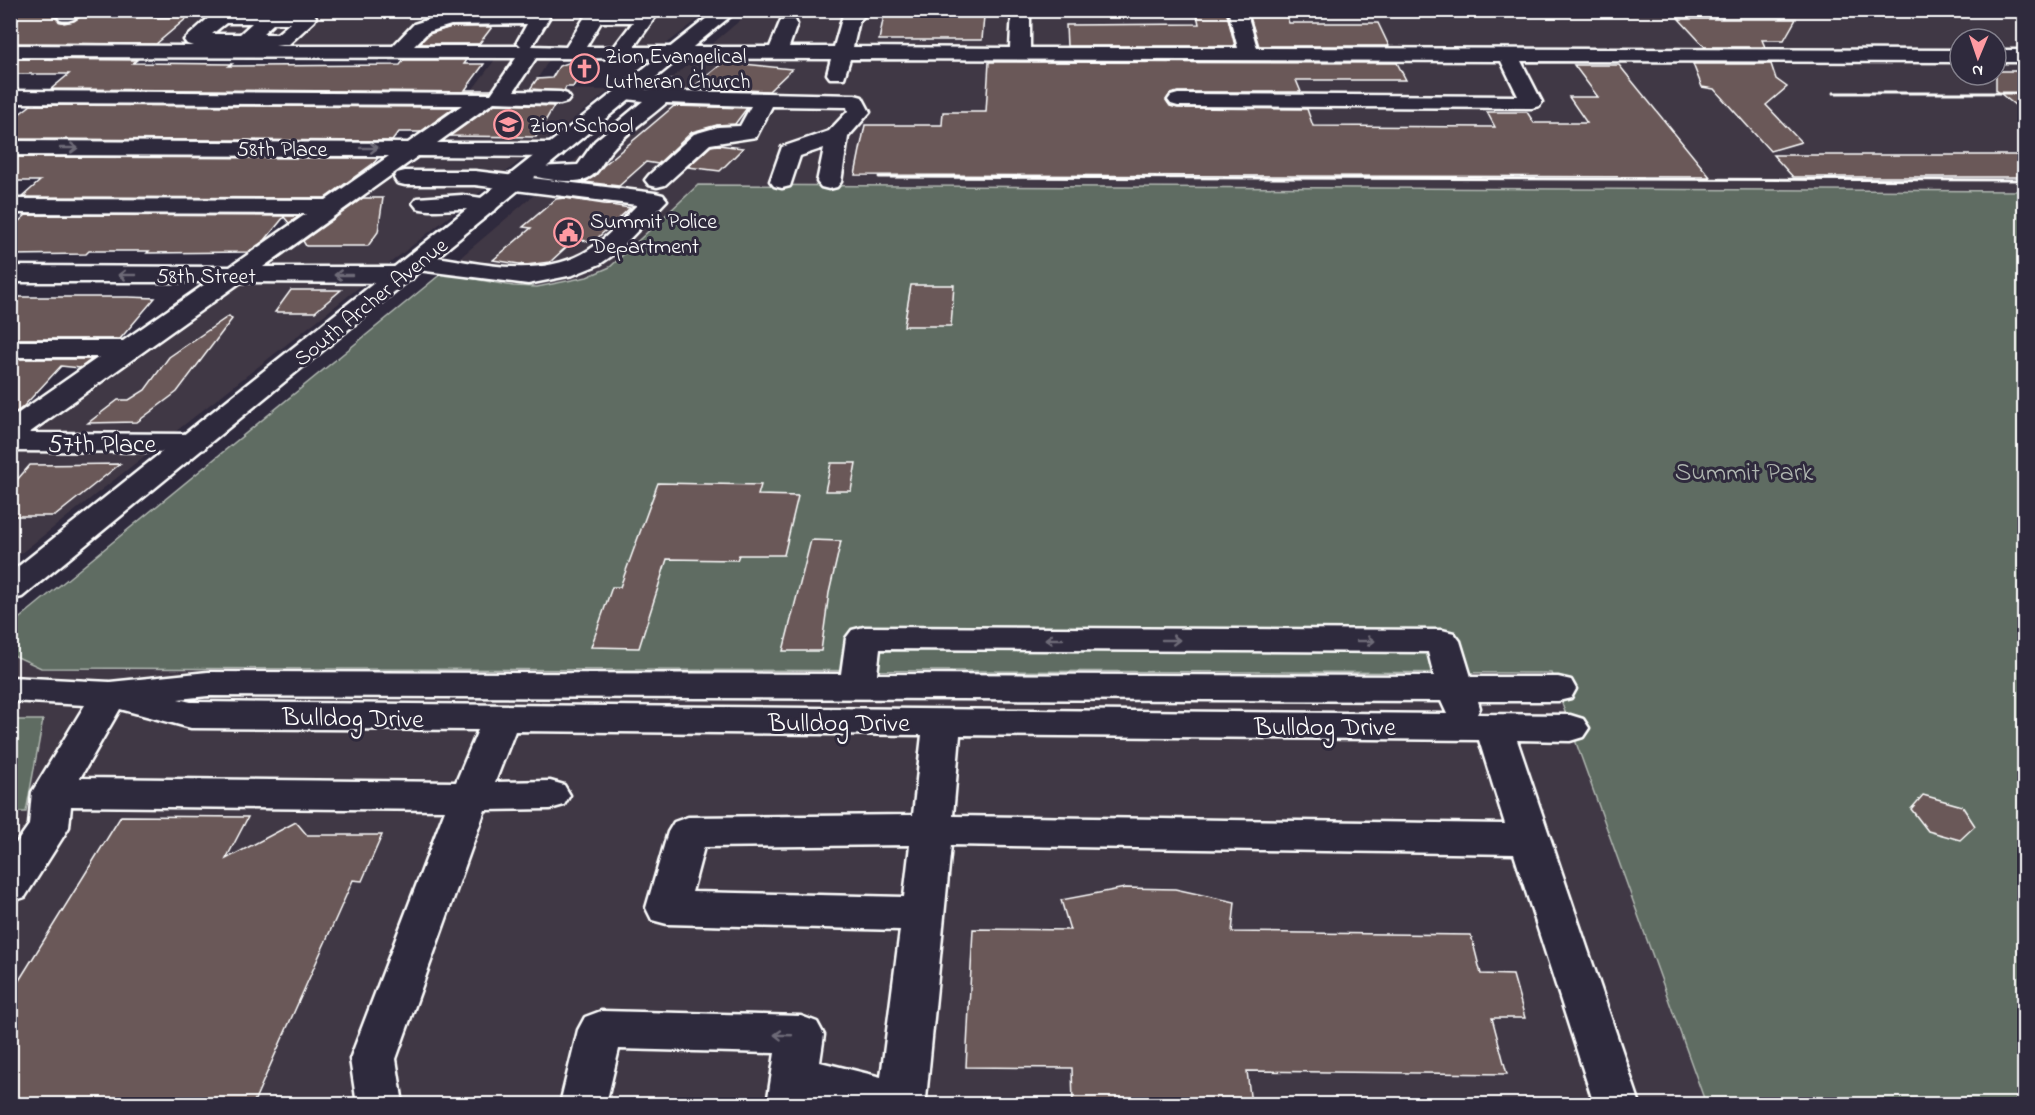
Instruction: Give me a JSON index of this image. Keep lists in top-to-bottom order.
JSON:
{
  "streets": {
    "street": [
      "58th Place",
      "58th Street",
      "South Archer Avenue",
      "57th Place",
      "Bulldog Drive"
    ]
  },
  "crossings": [
    ["58th Place", "South Archer Avenue"],
    ["58th Street", "South Archer Avenue"],
    ["South Archer Avenue", "57th Place"]
  ],
  "parks": ["Summit Park"],
  "places": {
    "church": ["Zion Evangelical Lutheran Church"],
    "school or university": ["Zion School"],
    "public building": ["Summit Police Department"]
  },
  "north": "bottom"
}
